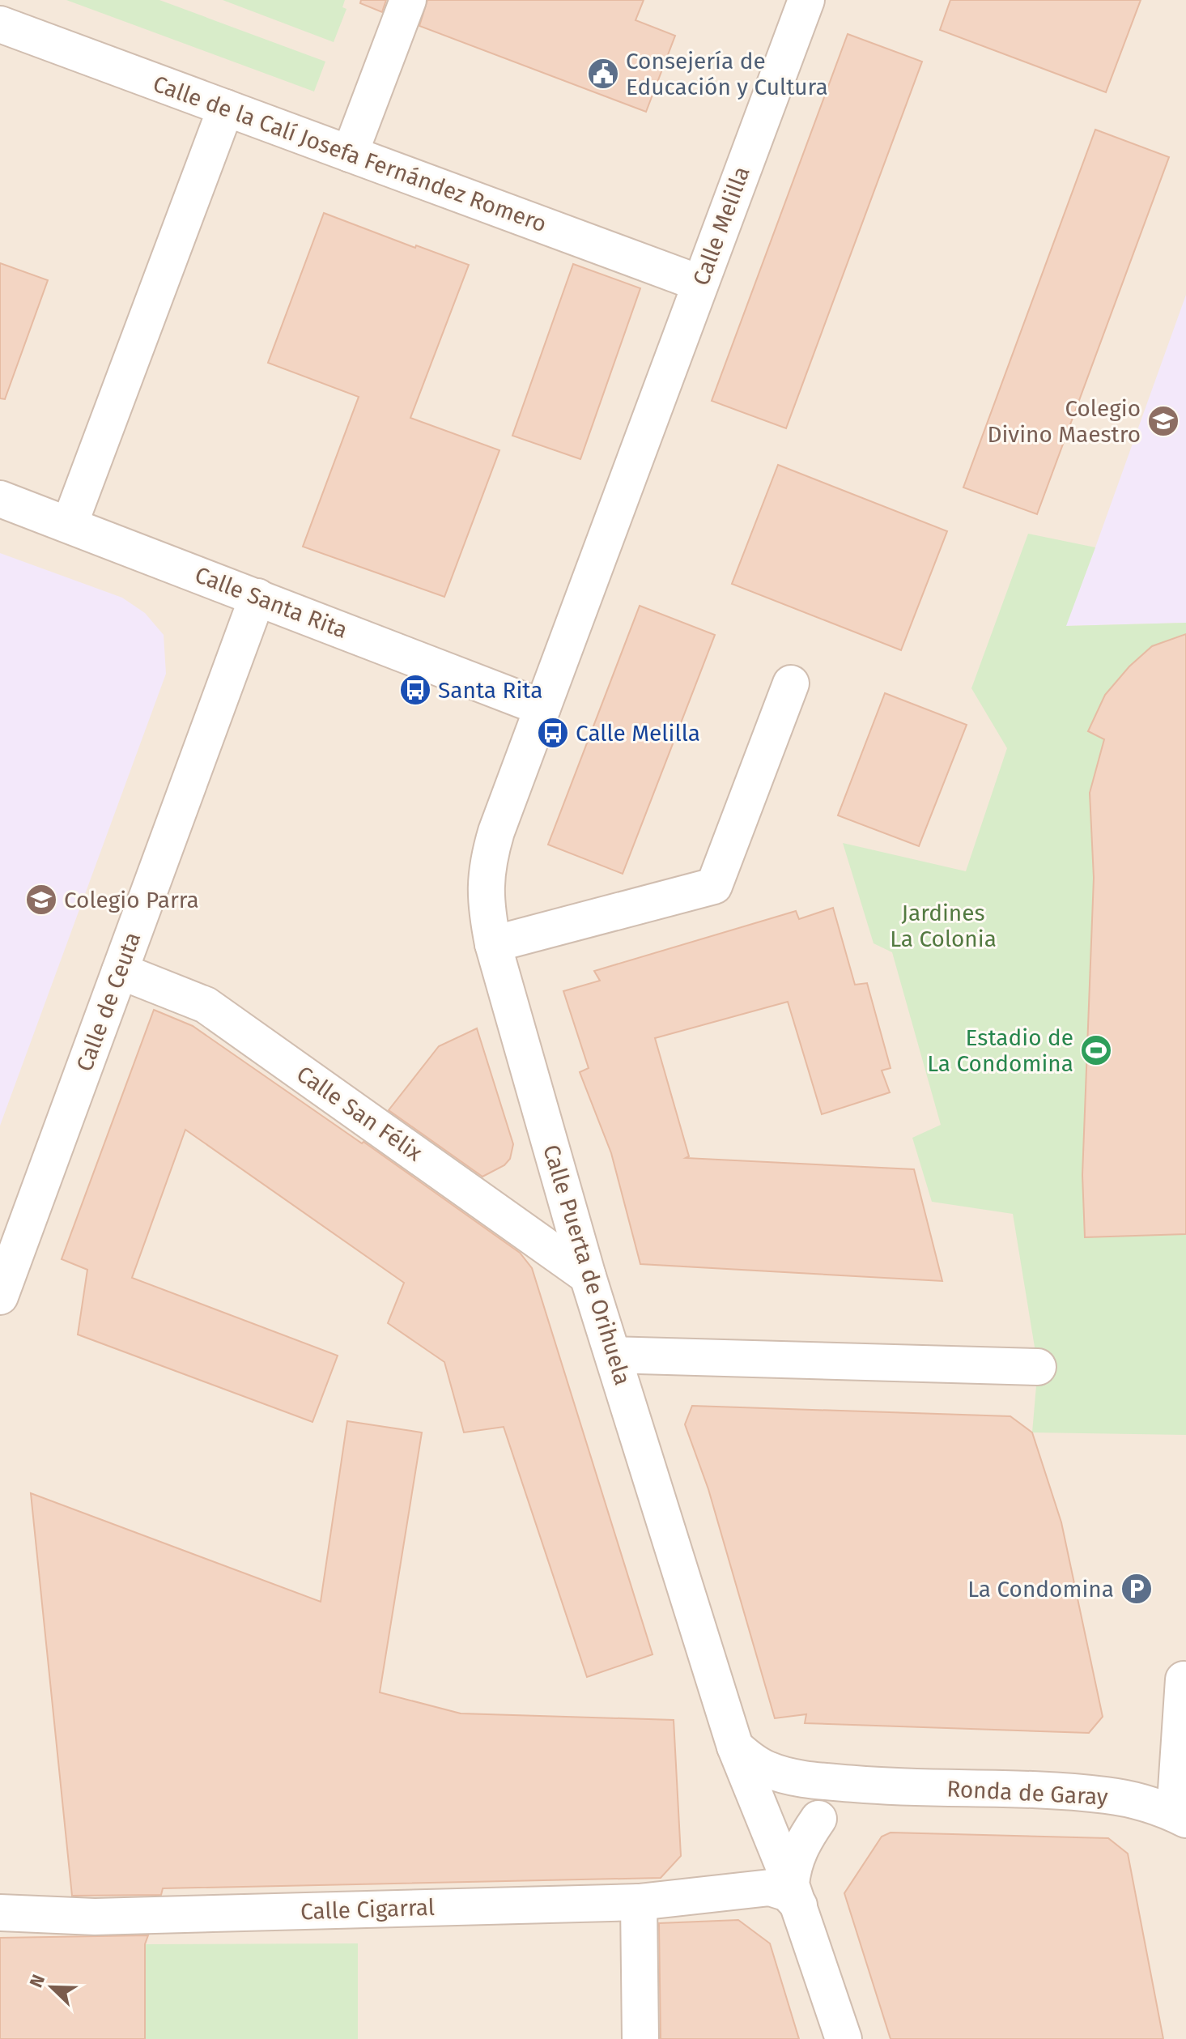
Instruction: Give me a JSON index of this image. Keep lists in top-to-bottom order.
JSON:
{
  "streets": {
    "street": [
      "Calle de la Calí Josefa Fernández Romero",
      "Calle Melilla",
      "Calle Santa Rita",
      "Calle de Ceuta",
      "Calle San Félix",
      "Calle Puerta de Orihuela",
      "Ronda de Garay",
      "Calle Cigarral"
    ]
  },
  "crossings": [
    ["Calle de la Calí Josefa Fernández Romero", "Calle Melilla"],
    ["Calle Melilla", "Calle Santa Rita"],
    ["Calle Melilla", "Calle Puerta de Orihuela"],
    ["Calle Santa Rita", "Calle de Ceuta"],
    ["Calle Santa Rita", "Calle Puerta de Orihuela"],
    ["Calle de Ceuta", "Calle San Félix"],
    ["Calle San Félix", "Calle Puerta de Orihuela"],
    ["Calle Puerta de Orihuela", "Ronda de Garay"],
    ["Calle Puerta de Orihuela", "Calle Cigarral"]
  ],
  "parks": ["Jardines La Colonia"],
  "places": {
    "public building": ["Consejería de Educación y Cultura"],
    "school or university": ["Colegio Divino Maestro", "Colegio Parra"],
    "bus stop": ["Santa Rita", "Calle Melilla"],
    "sports": ["Estadio de La Condomina"],
    "parking": ["La Condomina"]
  },
  "north": "top left"
}
